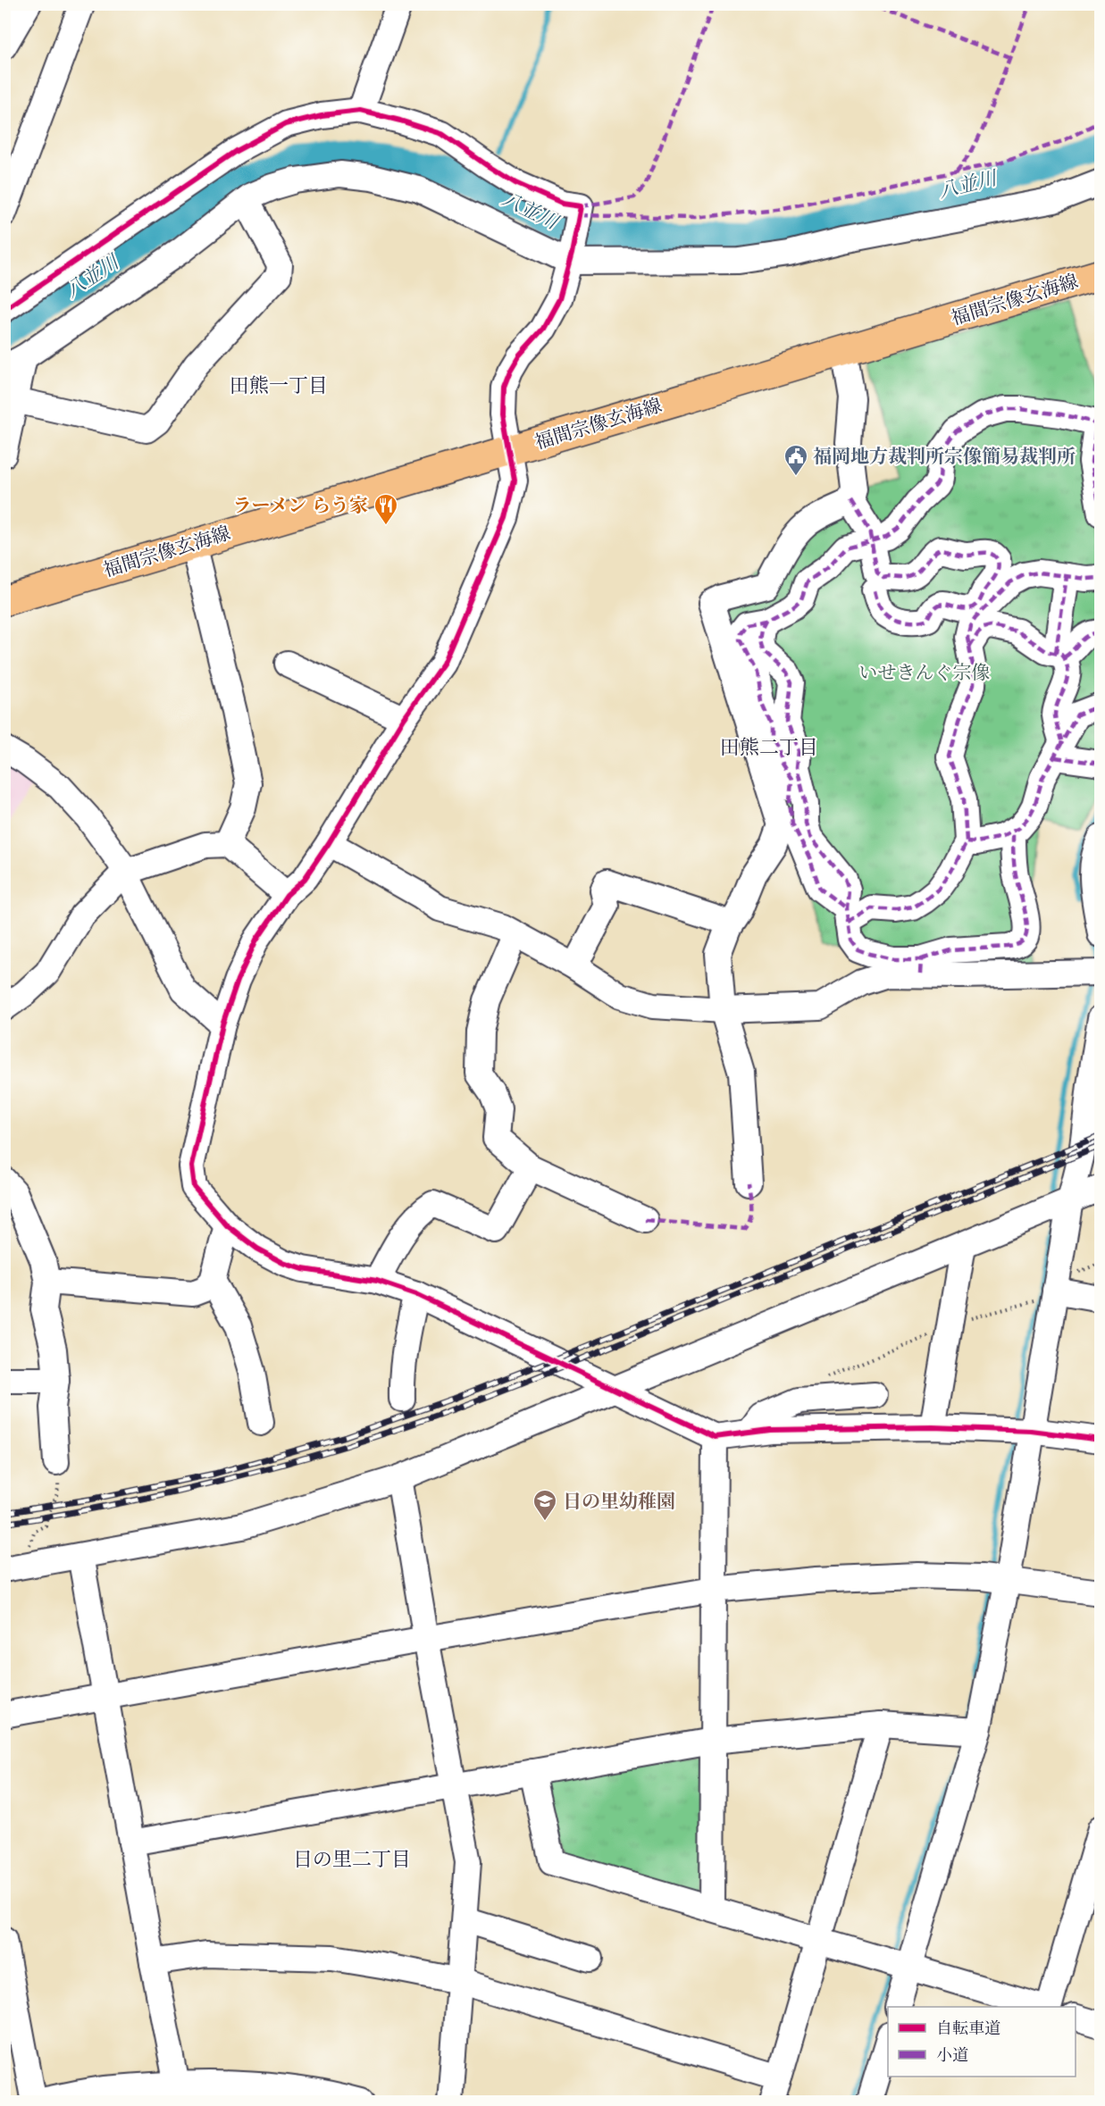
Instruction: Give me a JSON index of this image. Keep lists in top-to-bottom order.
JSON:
{
  "streets": {
    "main road": ["福間宗像玄海線"]
  },
  "districts": ["田熊一丁目", "田熊二丁目", "日の里二丁目"],
  "water": ["八並川"],
  "parks": ["いせきんぐ宗像"],
  "places": {
    "public building": ["福岡地方裁判所宗像簡易裁判所"],
    "restaurant": ["ラーメン らう家"],
    "school or university": ["日の里幼稚園"]
  },
  "legend": ["自転車道", "小道"]
}
